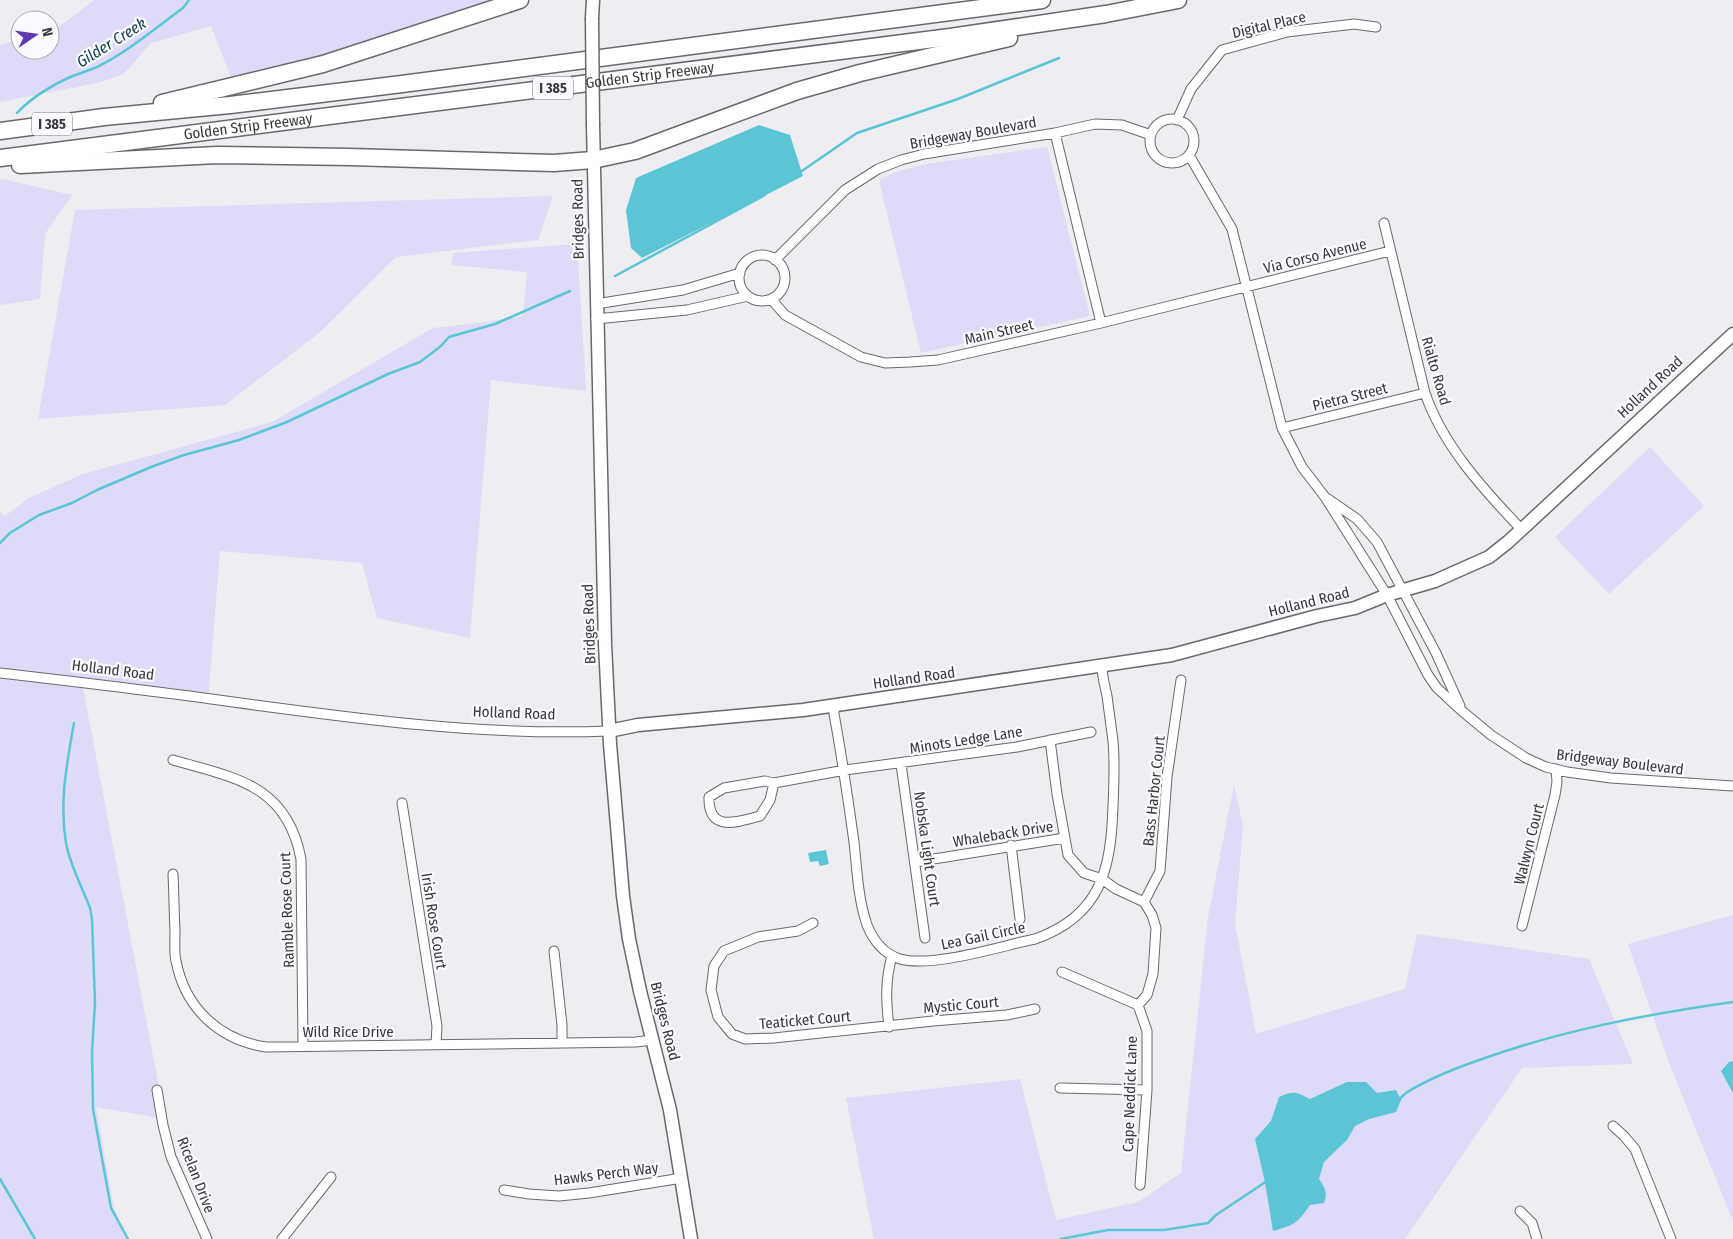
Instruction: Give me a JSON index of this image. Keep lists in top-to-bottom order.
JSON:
{
  "streets": {
    "highway": ["Golden Strip Freeway", "I 385"],
    "main road": ["Bridges Road", "Holland Road"],
    "street": [
      "Digital Place",
      "Bridgeway Boulevard",
      "Via Corso Avenue",
      "Main Street",
      "Rialto Road",
      "Pietra Street",
      "Minots Ledge Lane",
      "Bass Harbor Court",
      "Whaleback Drive",
      "Walwyn Court",
      "Nobska Light Court",
      "Ramble Rose Court",
      "Irish Rose Court",
      "Lea Gail Circle",
      "Mystic Court",
      "Teaticket Court",
      "Wild Rice Drive",
      "Cape Neddick Lane",
      "Hawks Perch Way",
      "Ricelan Drive"
    ]
  },
  "crossings": [
    ["Digital Place", "Bridgeway Boulevard"],
    ["Bridgeway Boulevard", "Via Corso Avenue"],
    ["Bridgeway Boulevard", "Main Street"],
    ["Bridgeway Boulevard", "Holland Road"],
    ["Bridgeway Boulevard", "Pietra Street"],
    ["Bridgeway Boulevard", "Walwyn Court"],
    ["Bridges Road", "Holland Road"],
    ["Bridges Road", "Wild Rice Drive"],
    ["Bridges Road", "Hawks Perch Way"],
    ["Via Corso Avenue", "Main Street"],
    ["Via Corso Avenue", "Rialto Road"],
    ["Rialto Road", "Holland Road"],
    ["Rialto Road", "Pietra Street"],
    ["Holland Road", "Lea Gail Circle"],
    ["Minots Ledge Lane", "Nobska Light Court"],
    ["Whaleback Drive", "Nobska Light Court"],
    ["Ramble Rose Court", "Wild Rice Drive"],
    ["Irish Rose Court", "Wild Rice Drive"],
    ["Mystic Court", "Teaticket Court"]
  ],
  "water": ["Gilder Creek"],
  "north": "right"
}
